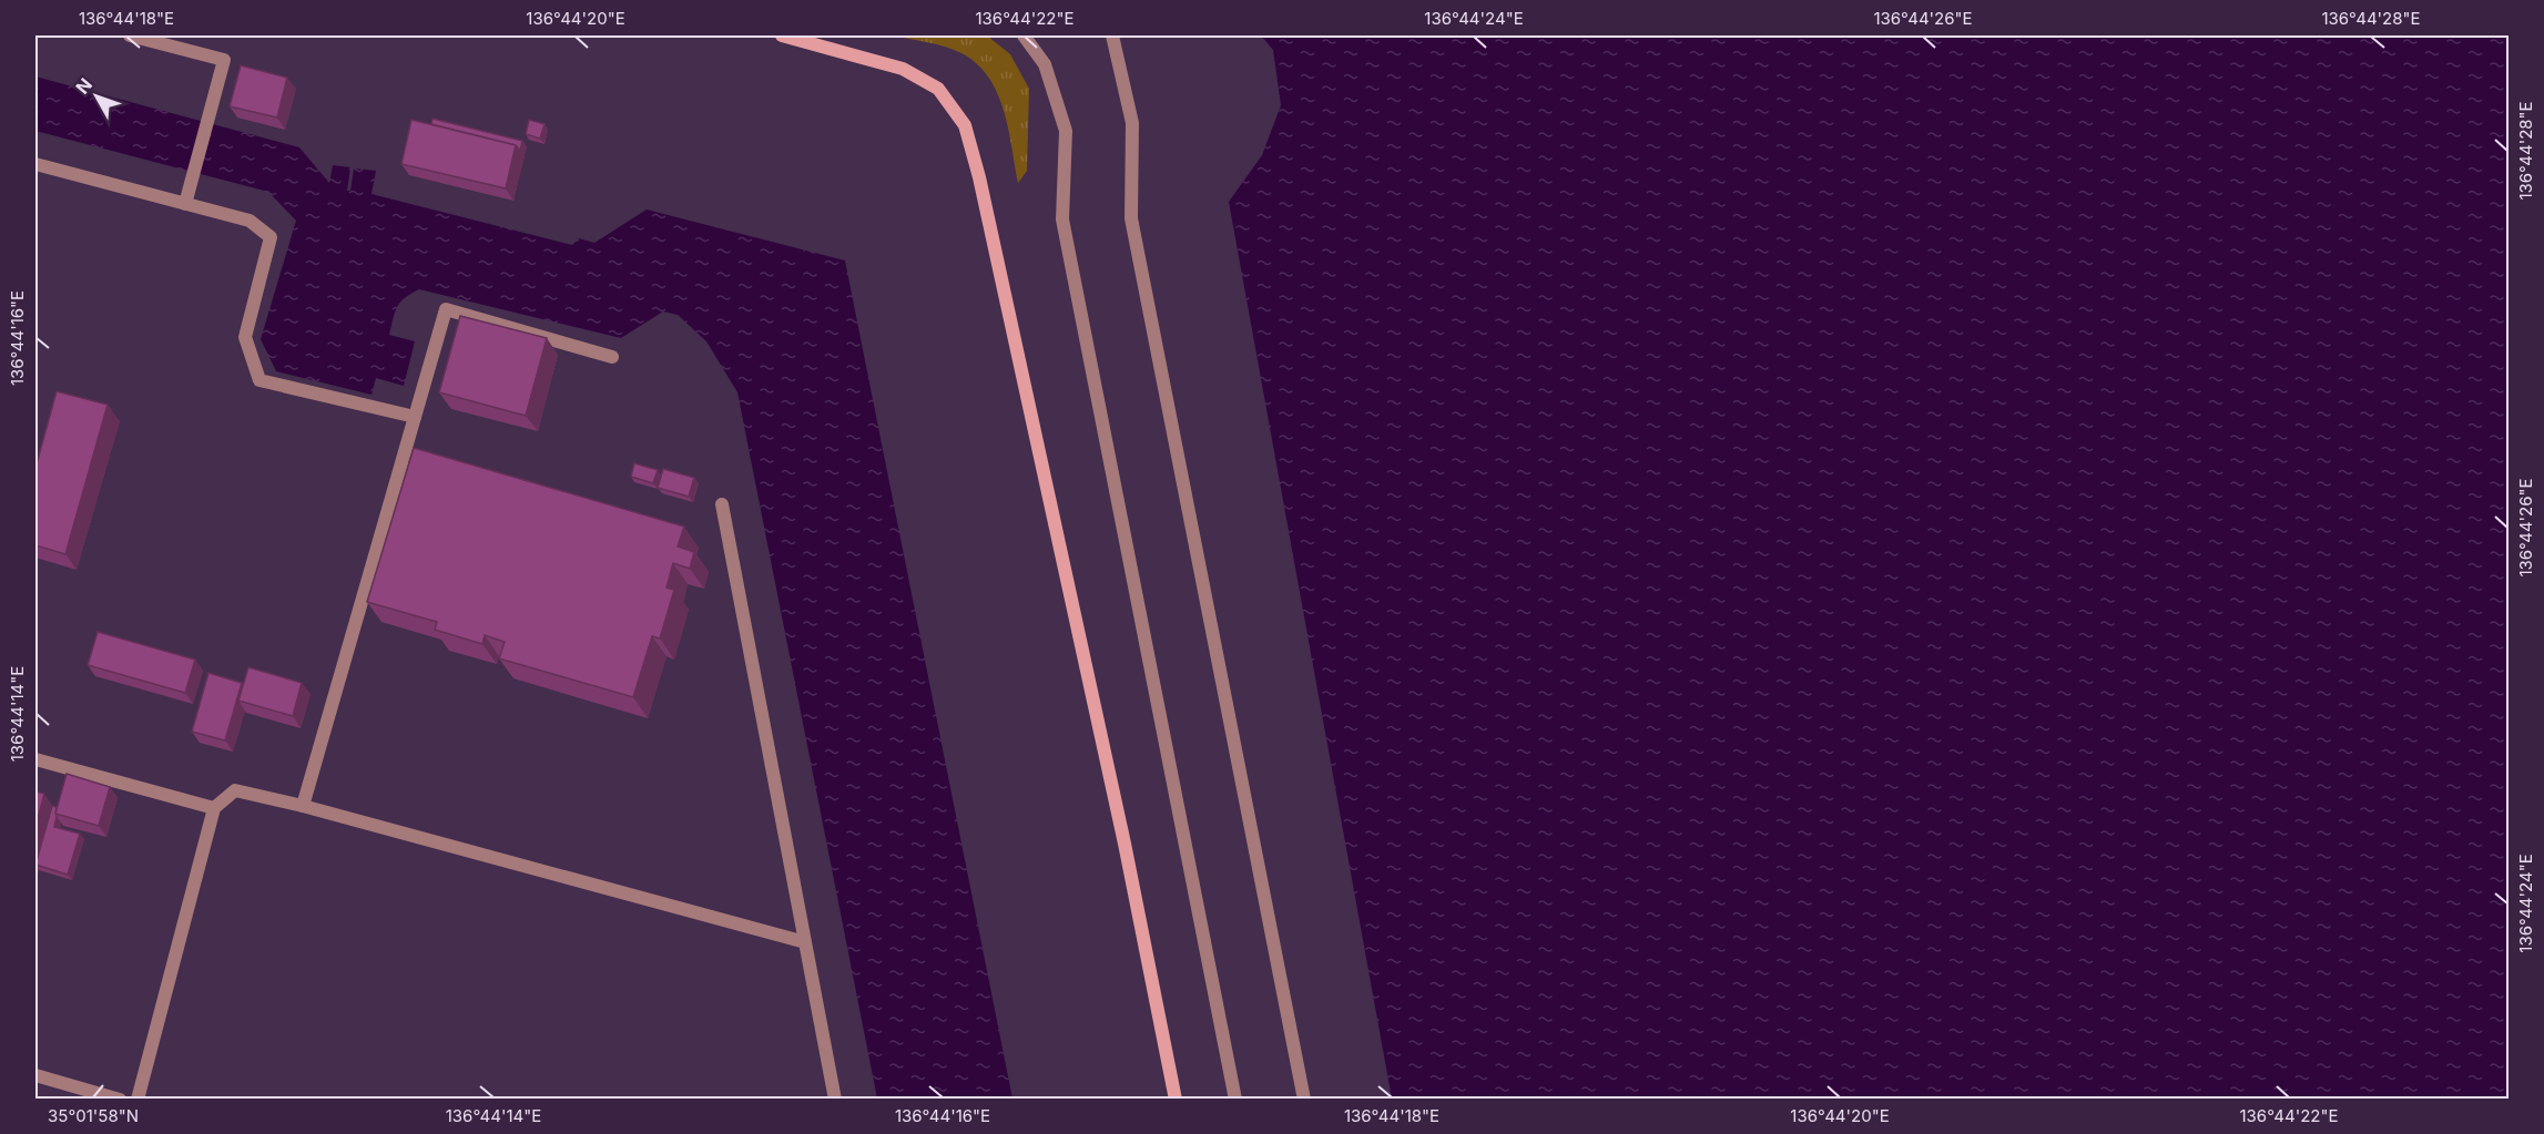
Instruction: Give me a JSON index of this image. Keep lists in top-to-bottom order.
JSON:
{
  "north": "top left",
  "coordinates": [
    "136°44'18\"E",
    "136°44'20\"E",
    "136°44'22\"E",
    "136°44'24\"E",
    "136°44'26\"E",
    "136°44'28\"E",
    "136°44'16\"E",
    "136°44'14\"E",
    "35°01'58\"N"
  ]
}
